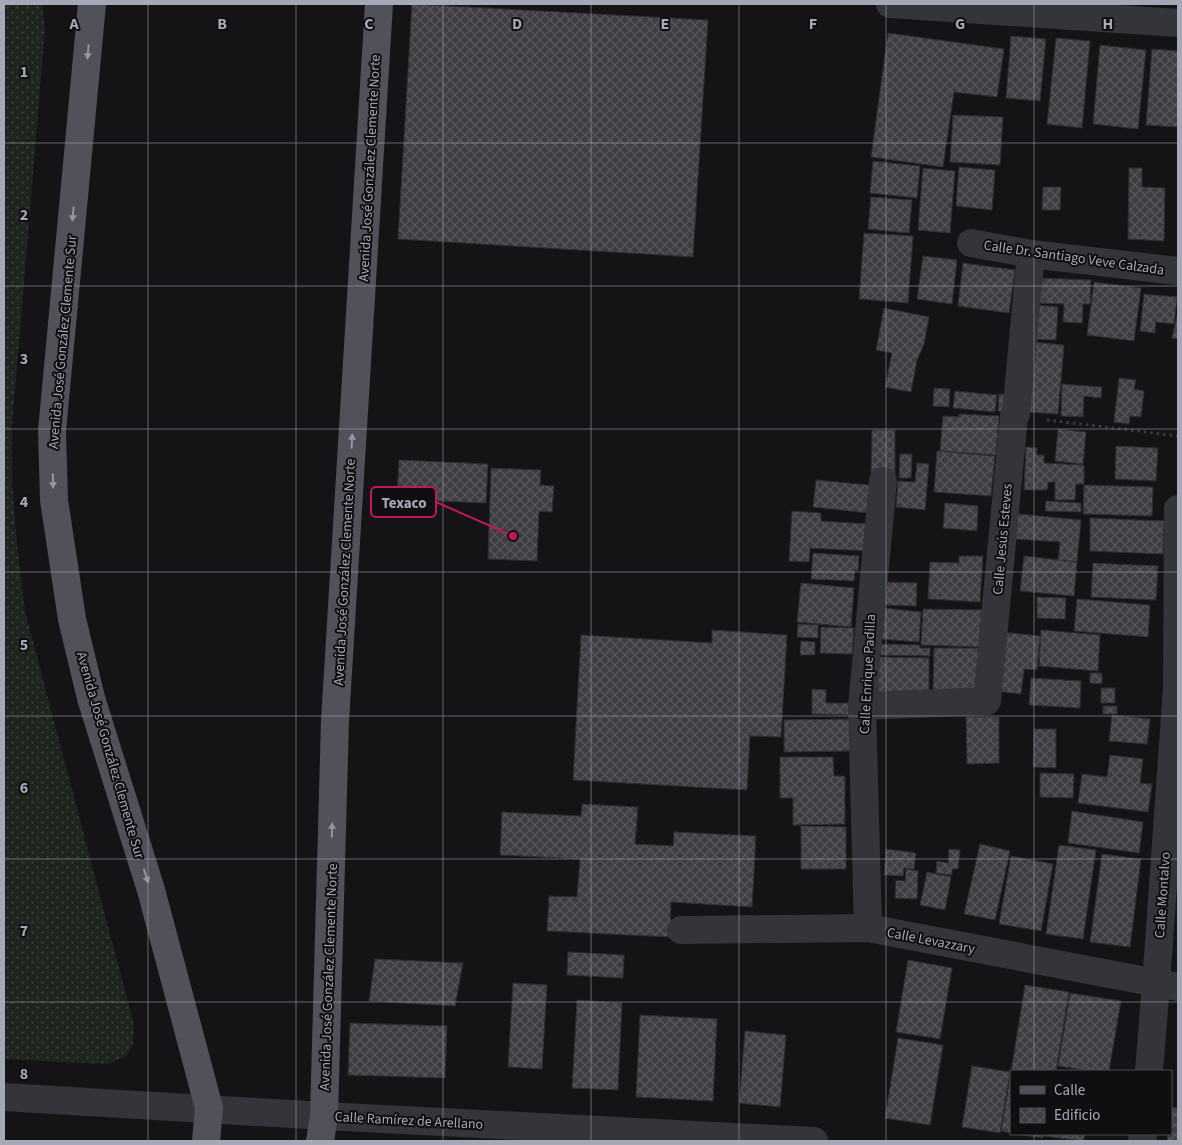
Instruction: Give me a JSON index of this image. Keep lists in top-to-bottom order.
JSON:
{
  "streets": {
    "main road": ["Avenida José González Clemente Norte", "Avenida José González Clemente Sur"],
    "street": [
      "Calle Dr. Santiago Veve Calzada",
      "Calle Jesús Esteves",
      "Calle Enrique Padilla",
      "Calle Montalvo",
      "Calle Levazzary",
      "Calle Ramírez de Arellano"
    ]
  },
  "crossings": [
    ["Avenida José González Clemente Norte", "Calle Ramírez de Arellano"],
    ["Calle Dr. Santiago Veve Calzada", "Calle Jesús Esteves"],
    ["Avenida José González Clemente Sur", "Calle Ramírez de Arellano"],
    ["Calle Jesús Esteves", "Calle Enrique Padilla"],
    ["Calle Enrique Padilla", "Calle Levazzary"],
    ["Calle Montalvo", "Calle Levazzary"]
  ],
  "one_way": ["Avenida José González Clemente Norte", "Avenida José González Clemente Sur"],
  "places": ["Texaco"],
  "legend": ["Calle", "Edificio"],
  "grid": {
    "columns": [
      "A",
      "B",
      "C",
      "D",
      "E",
      "F",
      "G",
      "H"
    ],
    "rows": [
      "1",
      "2",
      "3",
      "4",
      "5",
      "6",
      "7",
      "8"
    ]
  }
}
